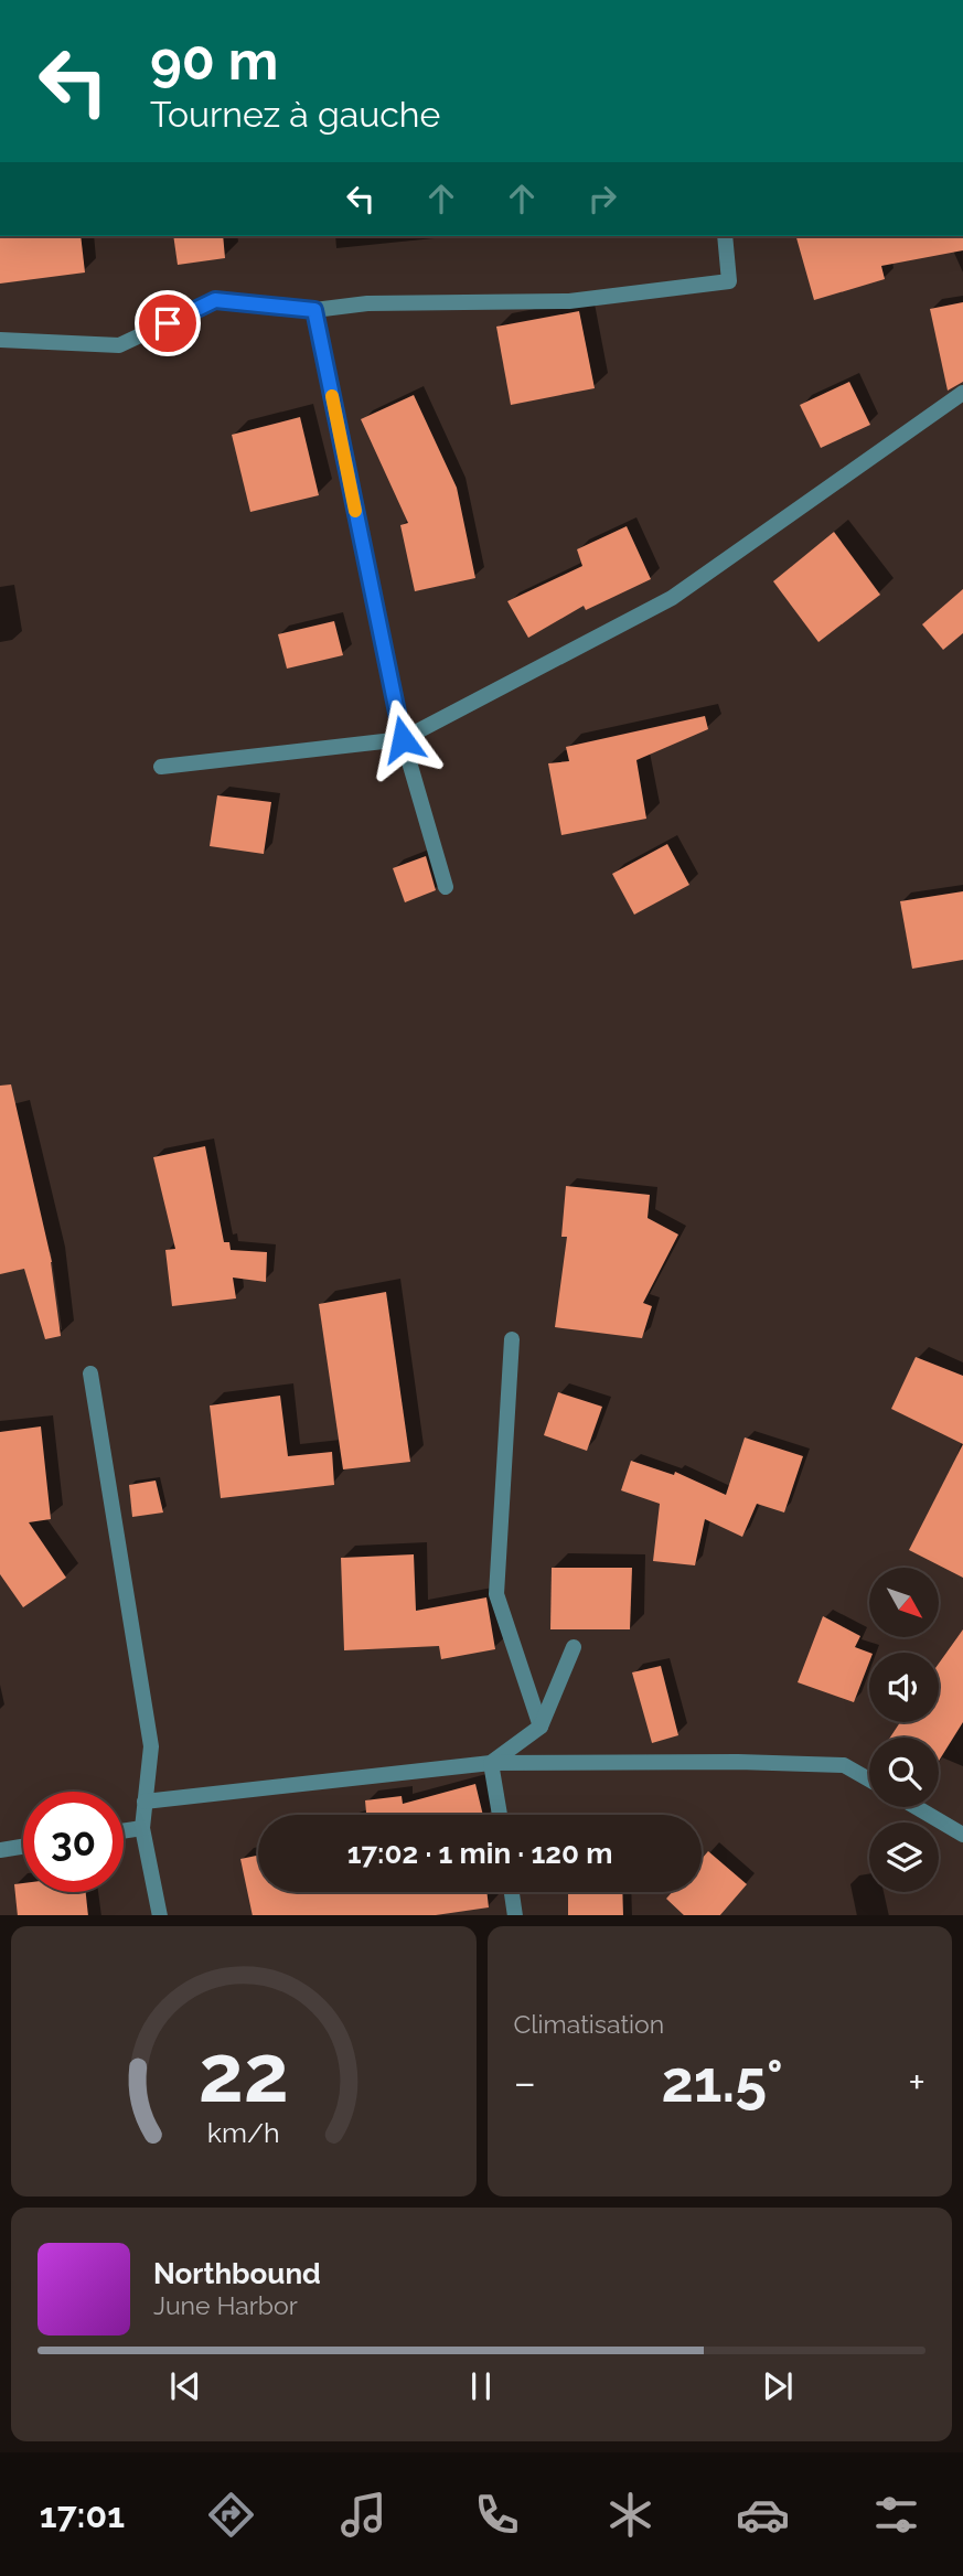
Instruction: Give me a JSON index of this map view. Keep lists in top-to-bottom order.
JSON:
{
  "north": "bottom right",
  "page": {
    "turn": ["90 m", "Tournez à gauche"],
    "limit": "30",
    "trip": "17:02 · 1 min · 120 m",
    "tile": "Climatisation",
    "heat": ["−", "21.5°", "+"],
    "song": ["Northbound", "June Harbor"],
    "tabs": "17:01",
    "gauge": ["22", "km/h"]
  }
}
